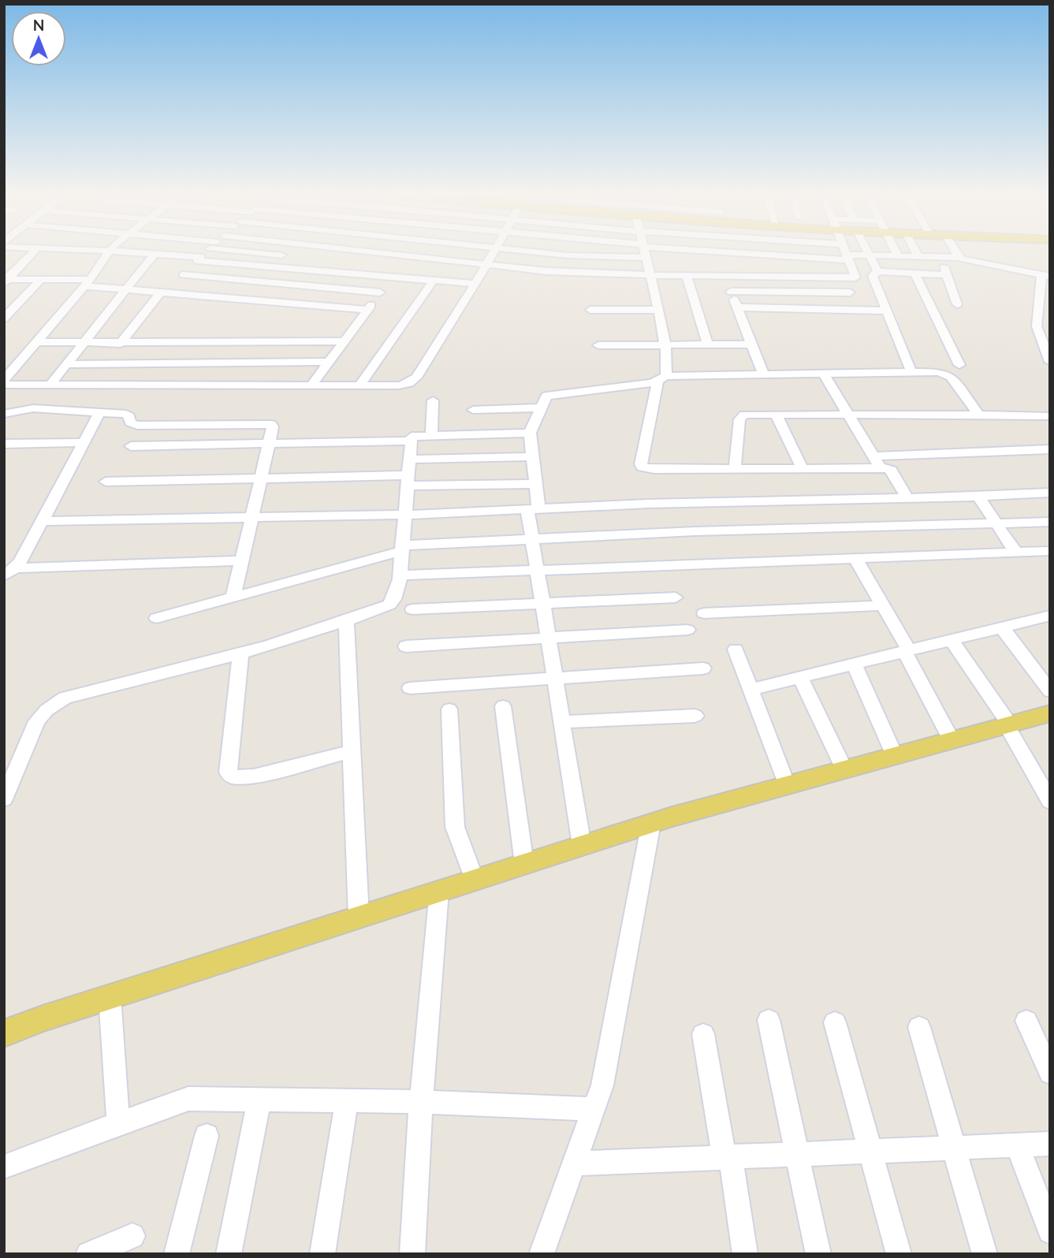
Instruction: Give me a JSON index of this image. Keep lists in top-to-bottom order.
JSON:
{
  "north": "top"
}
